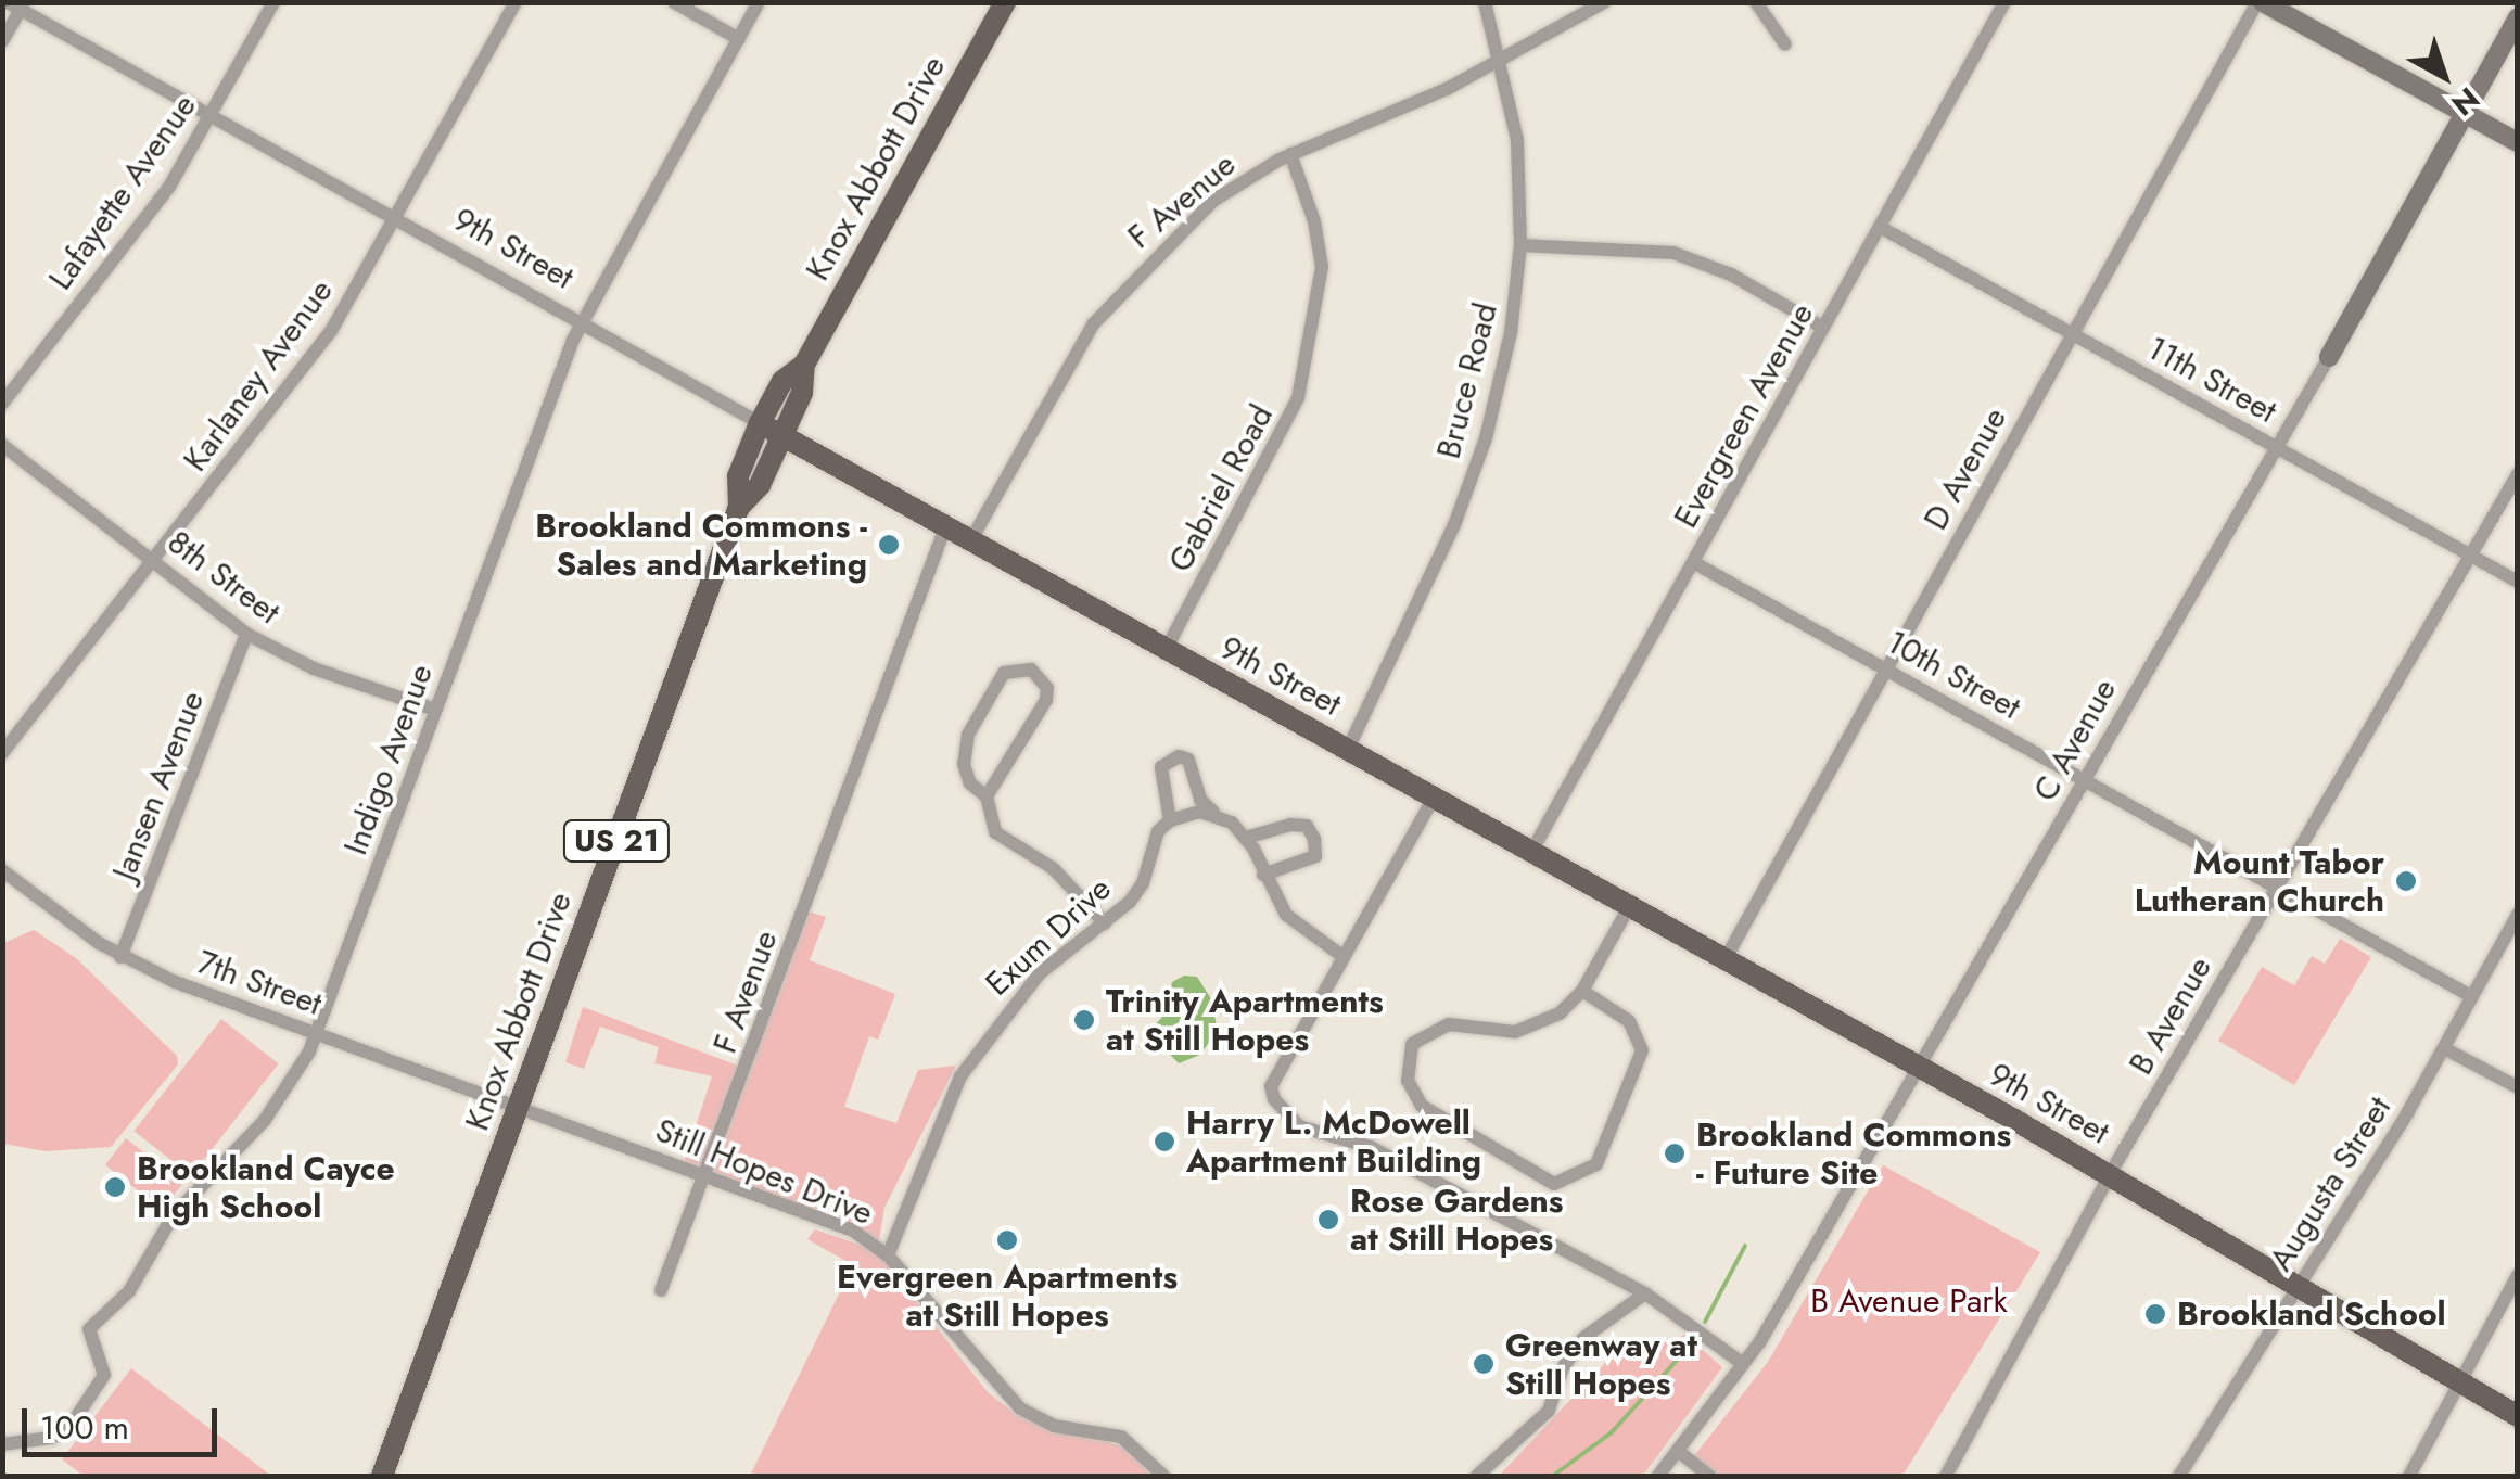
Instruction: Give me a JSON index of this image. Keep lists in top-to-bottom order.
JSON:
{
  "streets": {
    "main road": ["Knox Abbott Drive", "9th Street", "US 21"],
    "street": [
      "Lafayette Avenue",
      "F Avenue",
      "Karlaney Avenue",
      "11th Street",
      "Bruce Road",
      "Evergreen Avenue",
      "D Avenue",
      "Gabriel Road",
      "8th Street",
      "10th Street",
      "C Avenue",
      "Indigo Avenue",
      "Jansen Avenue",
      "Exum Drive",
      "7th Street",
      "B Avenue",
      "Still Hopes Drive",
      "Augusta Street"
    ]
  },
  "crossings": [
    ["Knox Abbott Drive", "9th Street"],
    ["Knox Abbott Drive", "7th Street"],
    ["Knox Abbott Drive", "Still Hopes Drive"],
    ["Lafayette Avenue", "9th Street"],
    ["F Avenue", "9th Street"],
    ["F Avenue", "Bruce Road"],
    ["F Avenue", "Gabriel Road"],
    ["F Avenue", "Still Hopes Drive"],
    ["9th Street", "Karlaney Avenue"],
    ["9th Street", "Bruce Road"],
    ["9th Street", "Evergreen Avenue"],
    ["9th Street", "D Avenue"],
    ["9th Street", "Gabriel Road"],
    ["9th Street", "C Avenue"],
    ["9th Street", "Indigo Avenue"],
    ["9th Street", "B Avenue"],
    ["9th Street", "Augusta Street"],
    ["Karlaney Avenue", "8th Street"],
    ["11th Street", "Evergreen Avenue"],
    ["11th Street", "D Avenue"],
    ["11th Street", "C Avenue"],
    ["11th Street", "B Avenue"],
    ["Evergreen Avenue", "10th Street"],
    ["D Avenue", "10th Street"],
    ["8th Street", "Indigo Avenue"],
    ["8th Street", "Jansen Avenue"],
    ["10th Street", "C Avenue"],
    ["10th Street", "B Avenue"],
    ["10th Street", "Augusta Street"],
    ["Indigo Avenue", "7th Street"],
    ["Jansen Avenue", "7th Street"],
    ["Exum Drive", "Still Hopes Drive"],
    ["7th Street", "Still Hopes Drive"]
  ],
  "parks": ["B Avenue Park"],
  "places": [
    "Brookland Commons - Sales and Marketing",
    "Mount Tabor Lutheran Church",
    "Trinity Apartments at Still Hopes",
    "Harry L. McDowell Apartment Building",
    "Brookland Commons - Future Site",
    "Brookland Cayce High School",
    "Rose Gardens at Still Hopes",
    "Evergreen Apartments at Still Hopes",
    "Brookland School",
    "Greenway at Still Hopes"
  ],
  "scale_bar": "100 m",
  "north": "bottom right"
}
